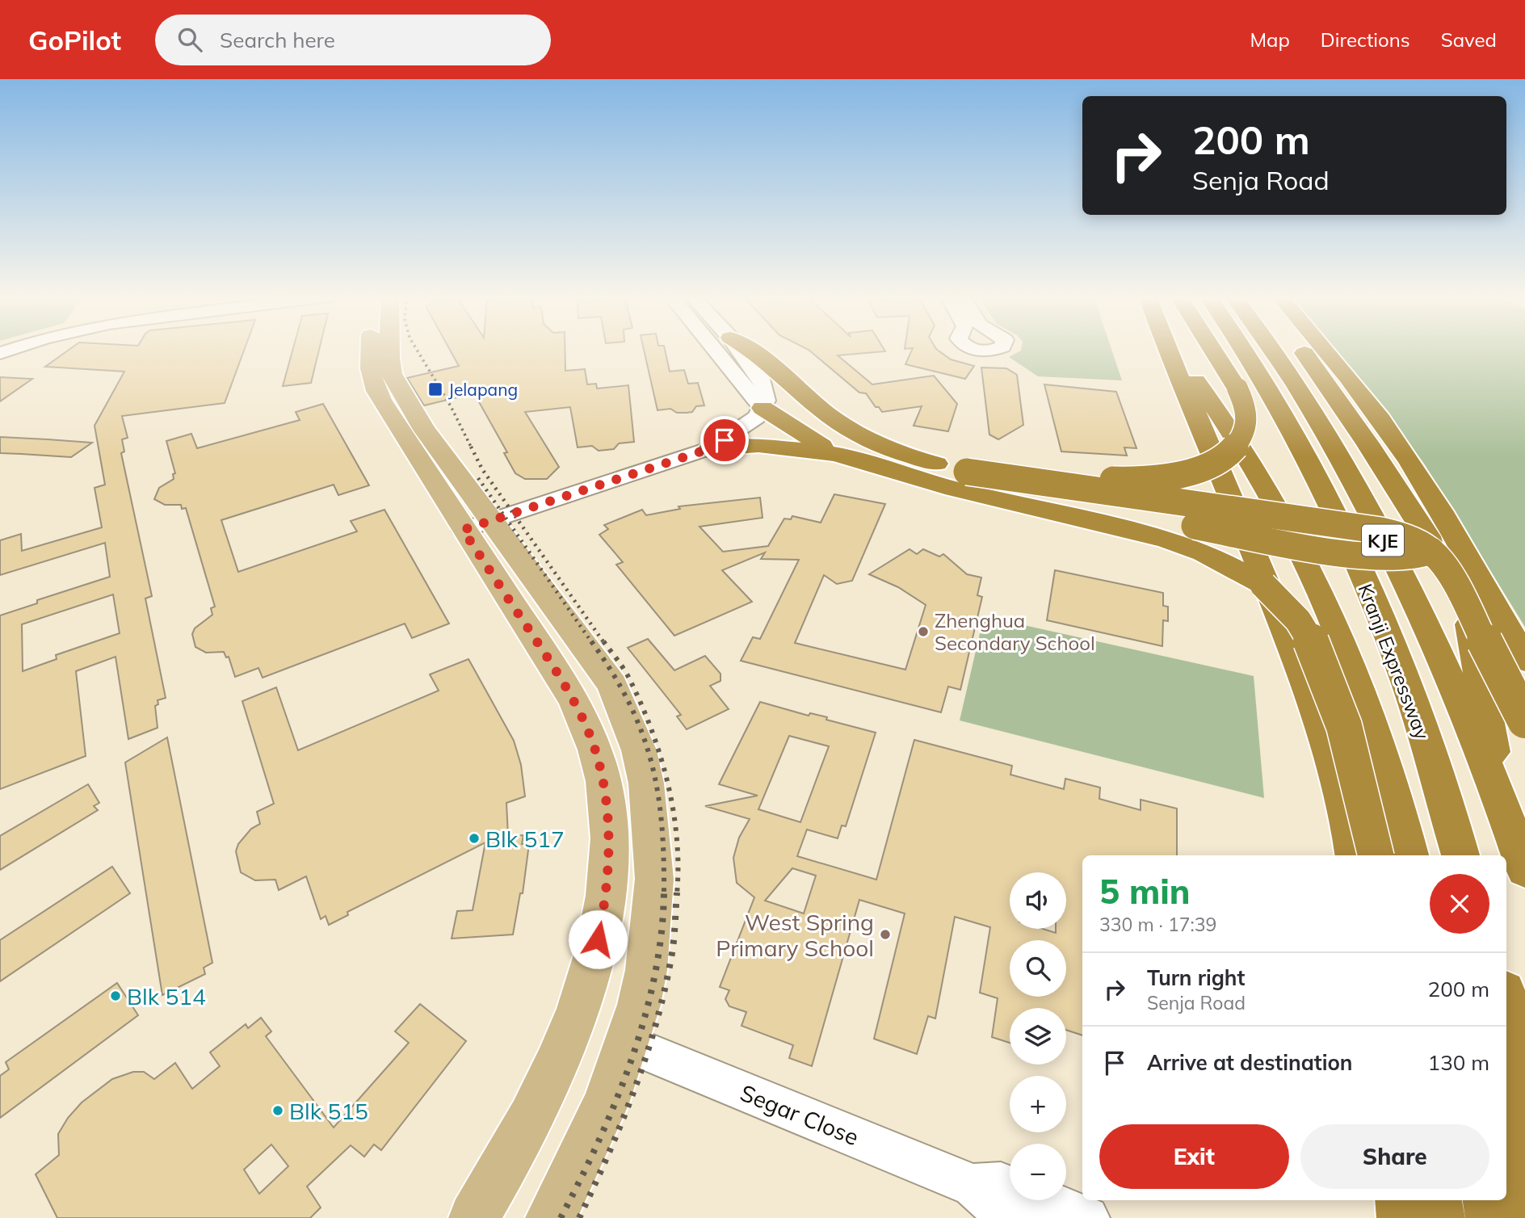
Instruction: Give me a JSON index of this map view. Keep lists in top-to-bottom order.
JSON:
{
  "streets": {
    "highway": ["KJE", "Kranji Expressway"],
    "street": ["Segar Close"]
  },
  "places": {
    "transit": ["Jelapang"],
    "other": [
      "Zhenghua Secondary School",
      "Blk 517",
      "West Spring Primary School",
      "Blk 514",
      "Blk 515"
    ]
  },
  "page": {
    "header": "GoPilot",
    "search": "Search here",
    "nav": ["Map", "Directions", "Saved"],
    "turn": ["200 m", "Senja Road"],
    "heading": ["5 min", "330 m · 17:39"],
    "map_buttons": ["+", "−"],
    "list": [
      {
        "name": "Turn right",
        "note": "Senja Road",
        "value": "200 m"
      },
      {
        "name": "Arrive at destination",
        "value": "130 m"
      }
    ],
    "buttons": ["Exit", "Share"]
  }
}
